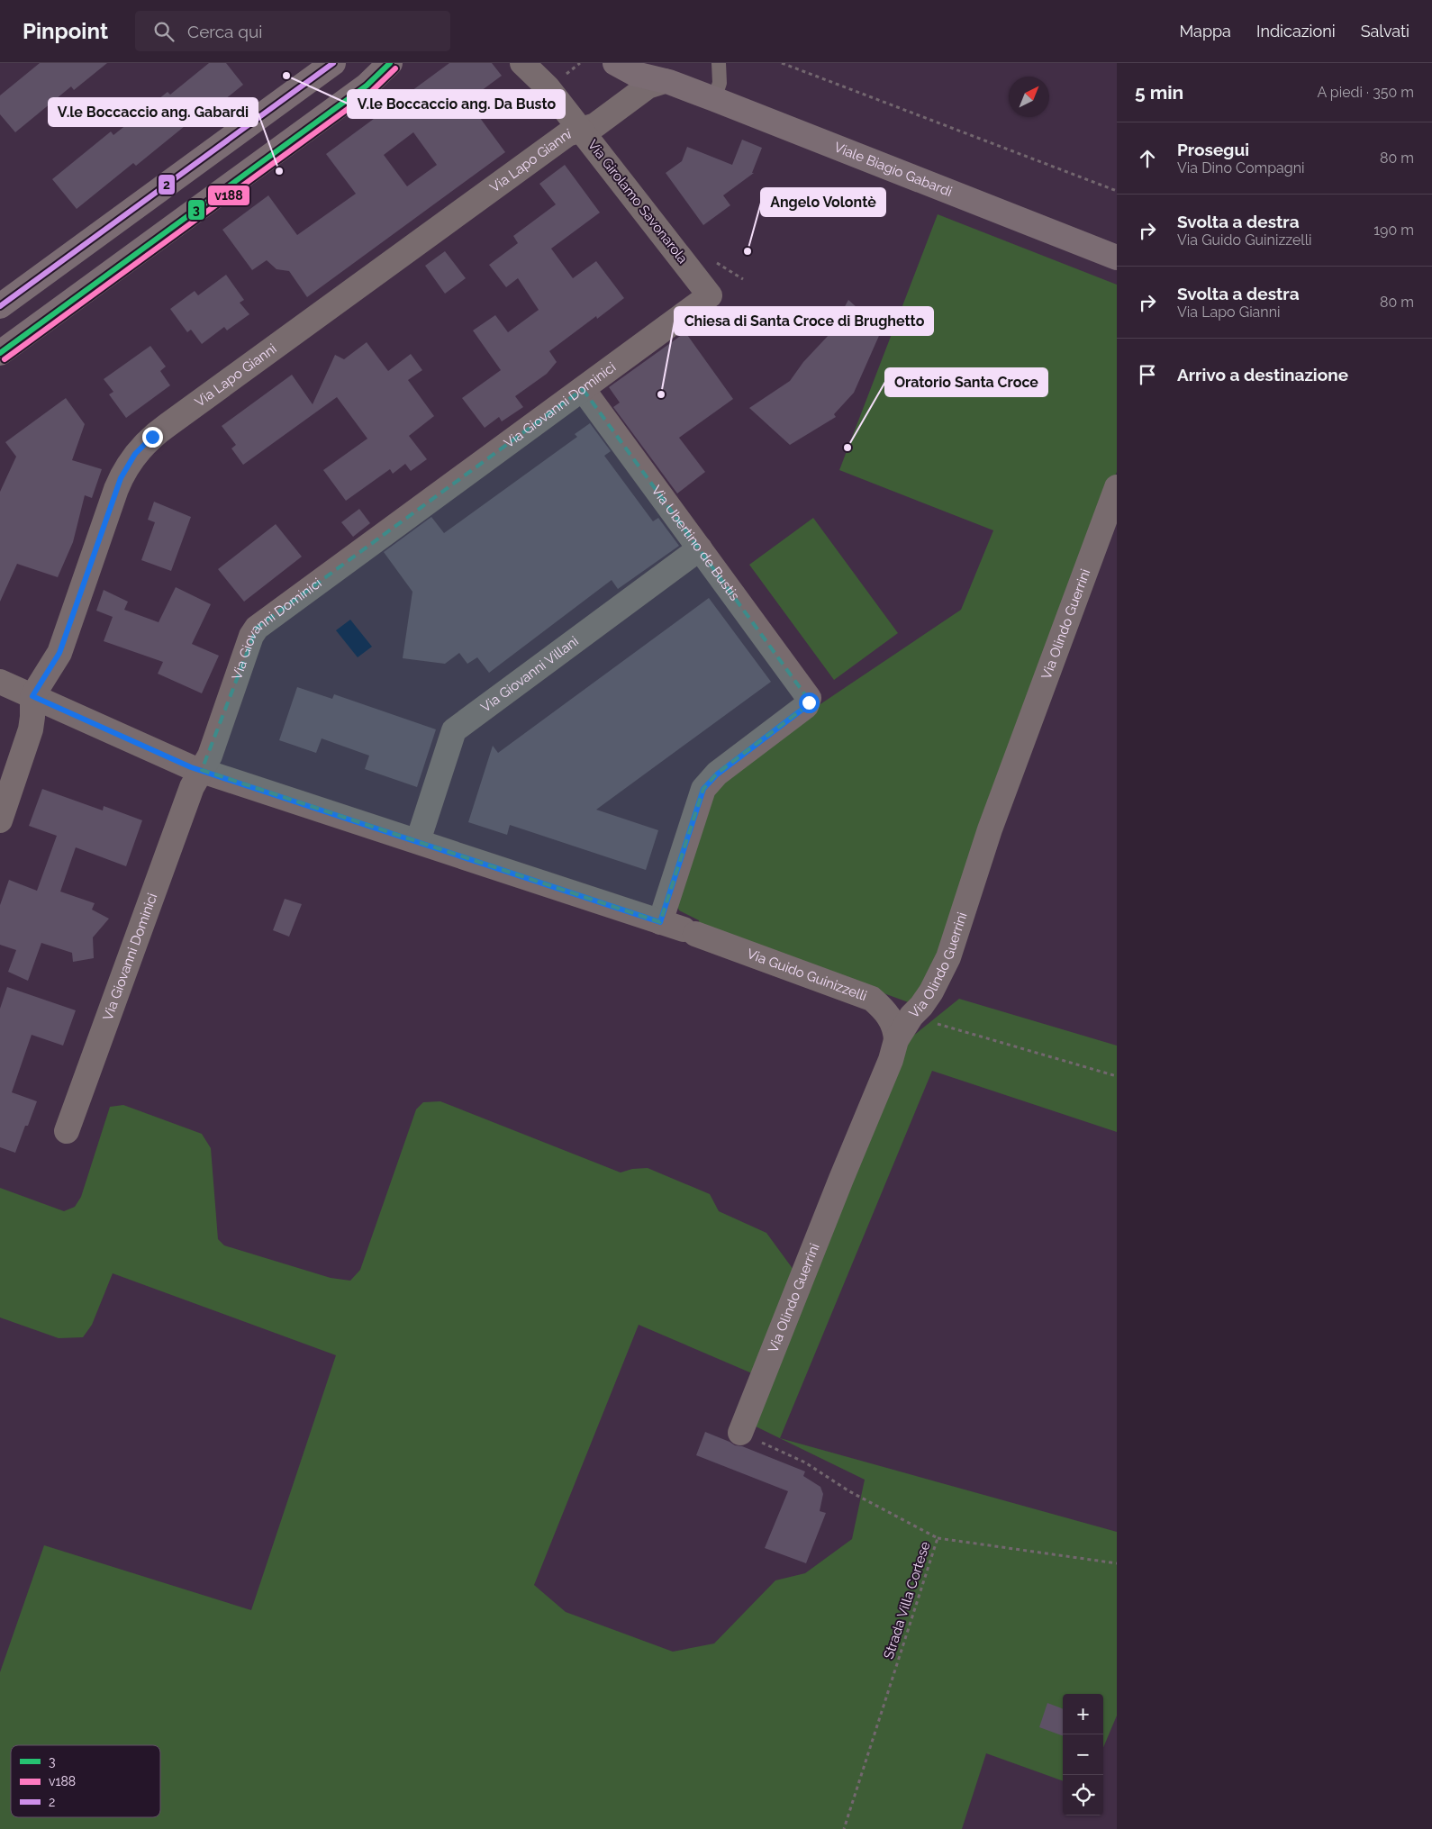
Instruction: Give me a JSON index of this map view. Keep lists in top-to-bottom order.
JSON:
{
  "streets": {
    "street": [
      "Via Lapo Gianni",
      "Viale Biagio Gabardi",
      "Via Girolamo Savonarola",
      "Via Giovanni Dominici",
      "Via Ubertino de Bustis",
      "Via Olindo Guerrini",
      "Via Giovanni Villani",
      "Via Guido Guinizzelli"
    ],
    "path": ["Strada Villa Cortese"]
  },
  "crossings": [
    ["Via Lapo Gianni", "Viale Biagio Gabardi"],
    ["Via Lapo Gianni", "Via Girolamo Savonarola"],
    ["Via Lapo Gianni", "Via Guido Guinizzelli"],
    ["Via Girolamo Savonarola", "Via Giovanni Dominici"],
    ["Via Giovanni Dominici", "Via Ubertino de Bustis"],
    ["Via Giovanni Dominici", "Via Guido Guinizzelli"],
    ["Via Ubertino de Bustis", "Via Giovanni Villani"],
    ["Via Ubertino de Bustis", "Via Guido Guinizzelli"],
    ["Via Olindo Guerrini", "Via Guido Guinizzelli"],
    ["Via Olindo Guerrini", "Strada Villa Cortese"],
    ["Via Giovanni Villani", "Via Guido Guinizzelli"]
  ],
  "places": [
    "V.le Boccaccio ang. Da Busto",
    "V.le Boccaccio ang. Gabardi",
    "Angelo Volontè",
    "Chiesa di Santa Croce di Brughetto",
    "Oratorio Santa Croce"
  ],
  "lines": ["transit line 3", "transit line 2", "transit line v188"],
  "legend": ["3", "v188", "2"],
  "north": "top right",
  "page": {
    "header": "Pinpoint",
    "search": "Cerca qui",
    "nav": ["Mappa", "Indicazioni", "Salvati"],
    "heading": ["5 min", "A piedi · 350 m"],
    "list": [
      ["Prosegui", "Via Dino Compagni", "80 m"],
      ["Svolta a destra", "Via Guido Guinizzelli", "190 m"],
      ["Svolta a destra", "Via Lapo Gianni", "80 m"],
      "Arrivo a destinazione"
    ],
    "map_buttons": ["+", "−"]
  }
}
